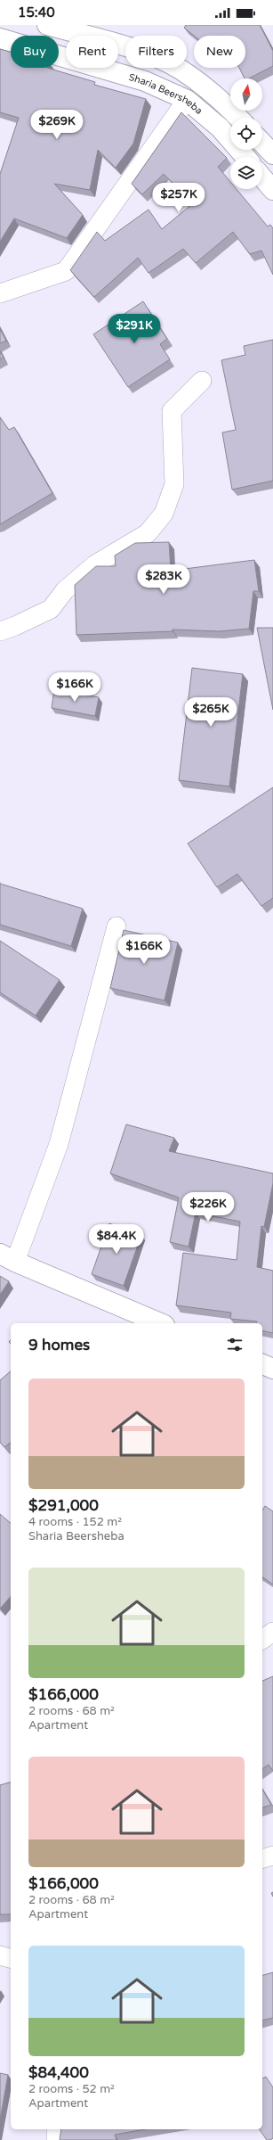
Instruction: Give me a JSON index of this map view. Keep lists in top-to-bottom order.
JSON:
{
  "streets": {
    "street": ["Sharia Beersheba"]
  },
  "north": "top",
  "page": {
    "status": "15:40",
    "chip": [
      "Buy",
      "Rent",
      "Filters",
      "New"
    ],
    "price": [
      "$269K",
      "$257K",
      "$291K",
      "$283K",
      "$166K",
      "$265K",
      "$166K",
      "$226K",
      "$84.4K"
    ],
    "heading": "9 homes",
    "list": [
      {
        "name": "$291,000",
        "note": "4 rooms · 152 m² · Sharia Beersheba"
      },
      {
        "name": "$166,000",
        "note": "2 rooms · 68 m² · Apartment"
      },
      {
        "name": "$166,000",
        "note": "2 rooms · 68 m² · Apartment"
      },
      {
        "name": "$84,400",
        "note": "2 rooms · 52 m² · Apartment"
      }
    ]
  }
}
